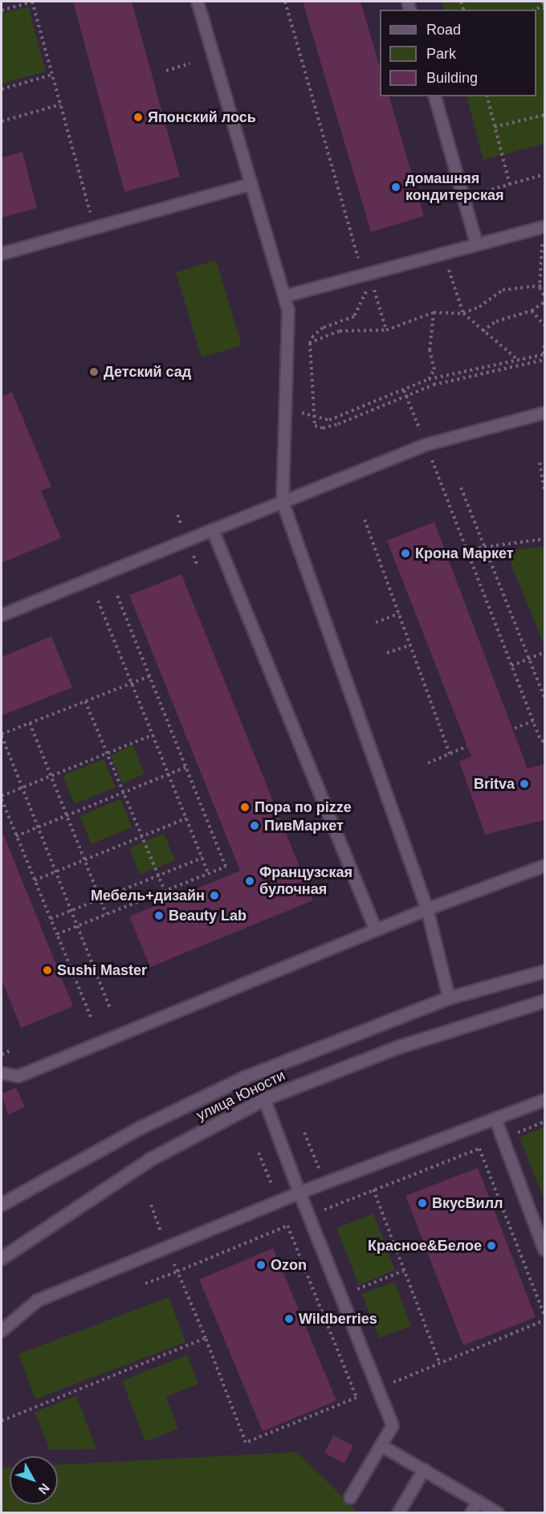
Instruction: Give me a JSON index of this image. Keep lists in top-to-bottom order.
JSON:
{
  "streets": {
    "street": ["улица Юности"]
  },
  "places": [
    "Японский лось",
    "домашняя кондитерская",
    "Детский сад",
    "Крона Маркет",
    "Britva",
    "Пора по pizze",
    "ПивМаркет",
    "Французская булочная",
    "Мебель+дизайн",
    "Beauty Lab",
    "Sushi Master",
    "ВкусВилл",
    "Красное&Белое",
    "Ozon",
    "Wildberries"
  ],
  "legend": ["Road", "Park", "Building"],
  "north": "bottom right"
}
